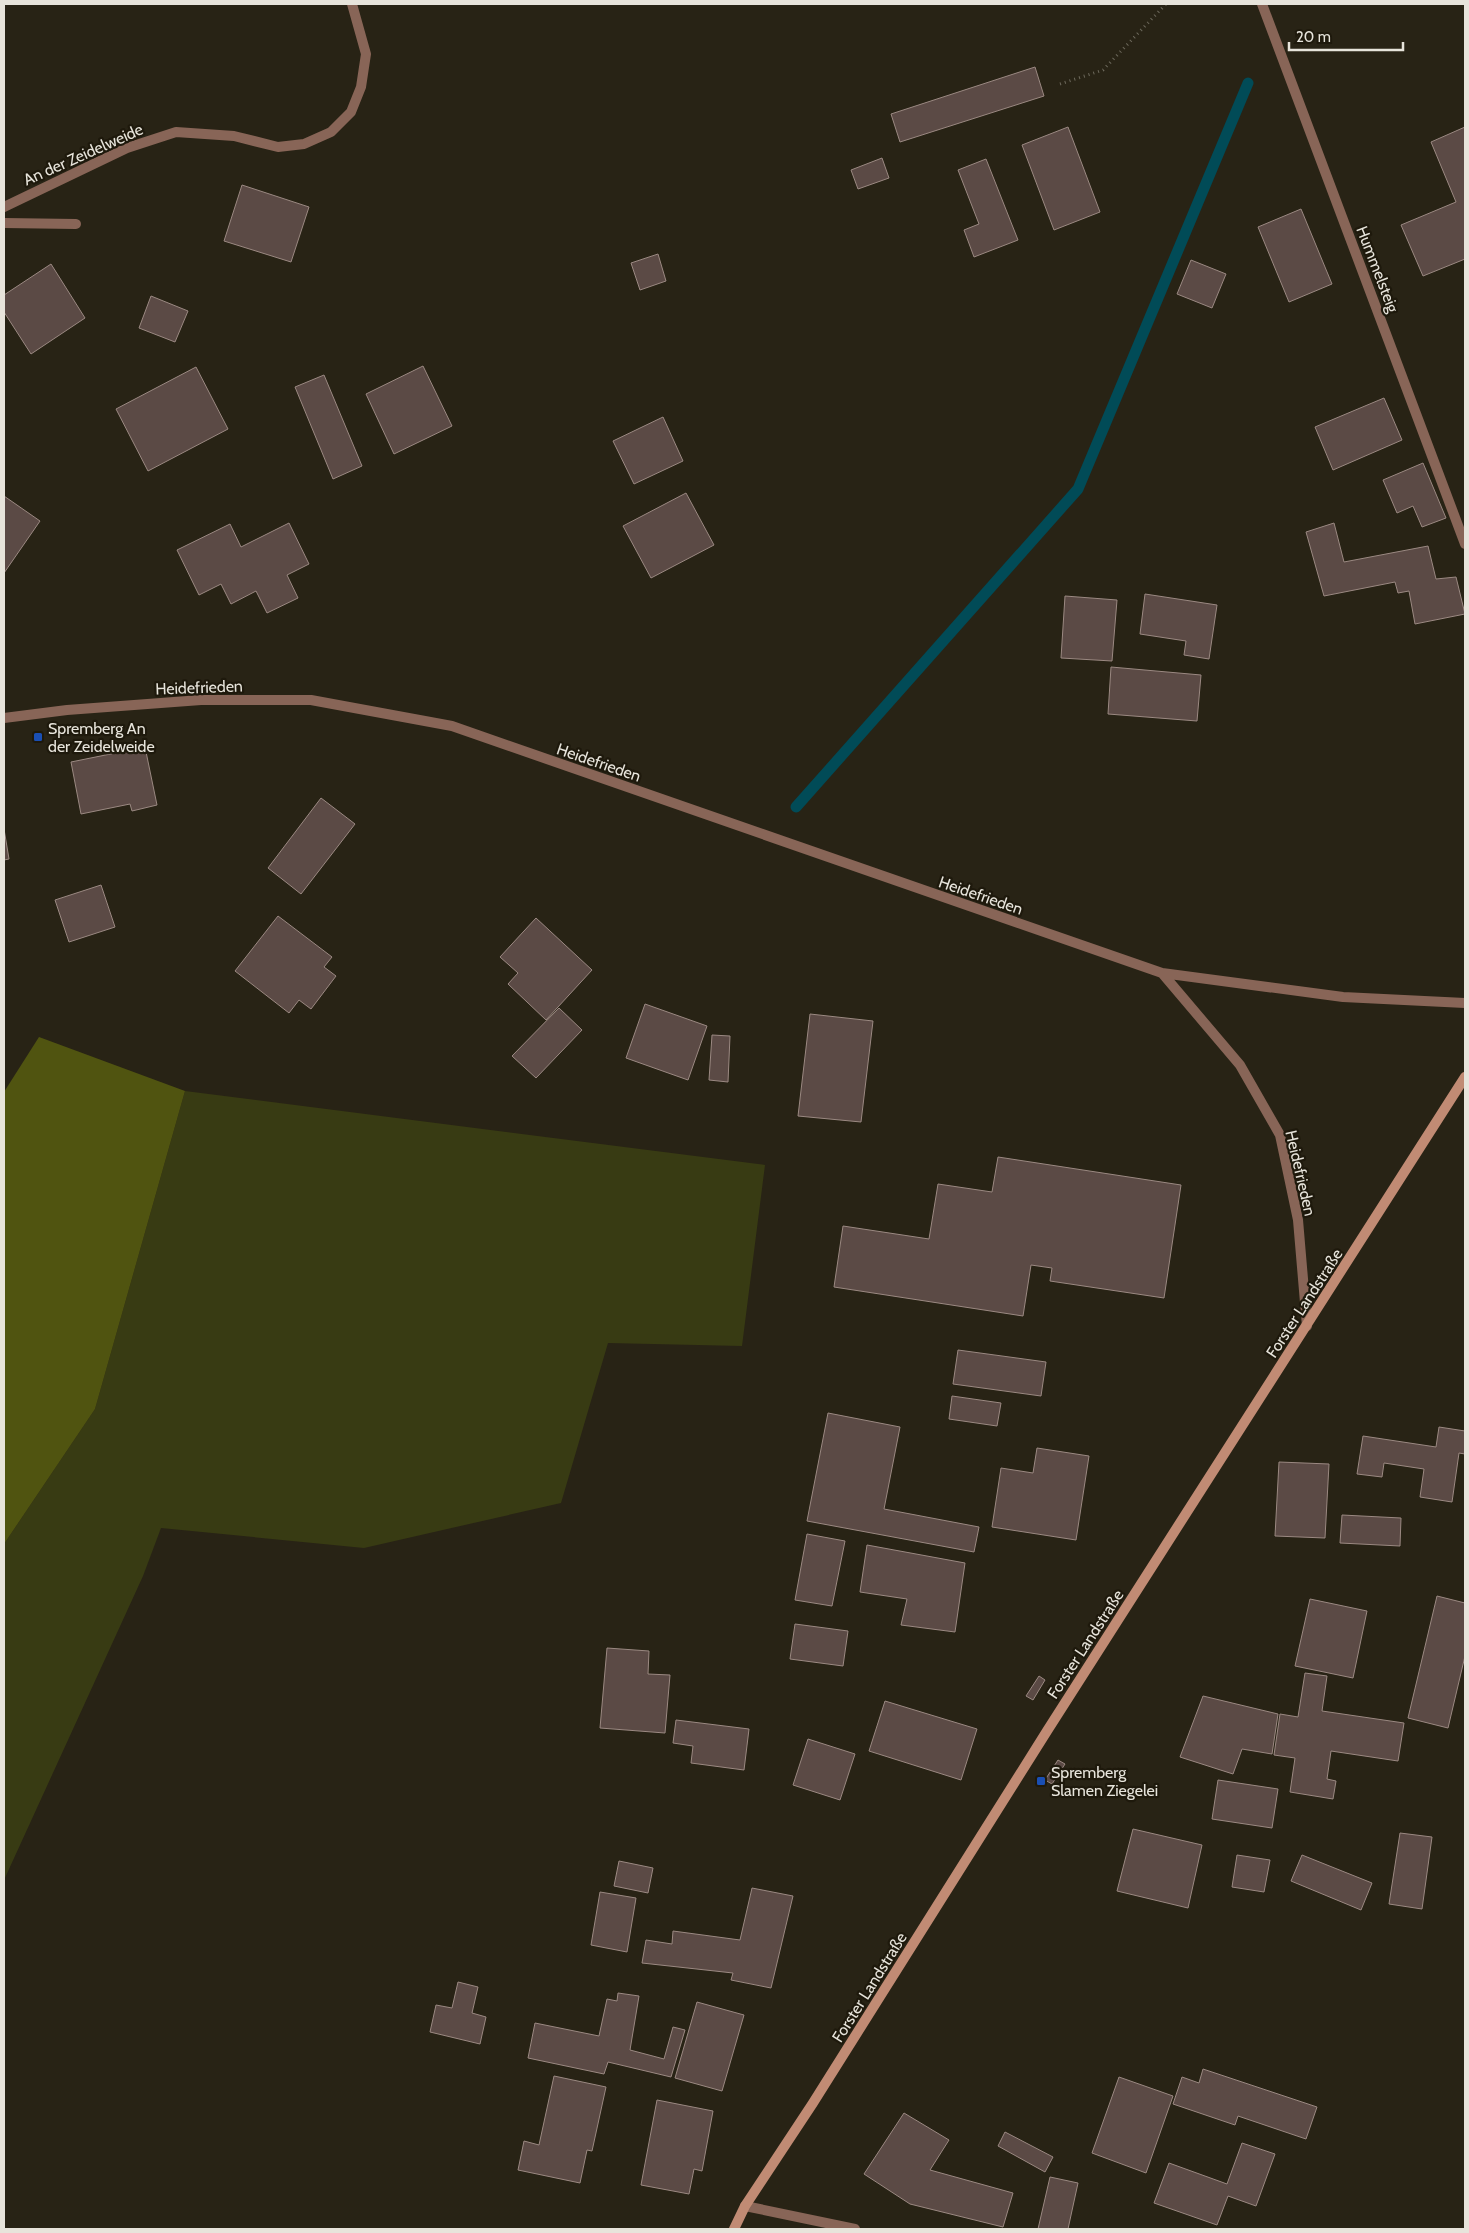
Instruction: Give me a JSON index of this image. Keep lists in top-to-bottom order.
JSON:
{
  "streets": {
    "main road": ["Forster Landstraße"],
    "street": ["An der Zeidelweide", "Hummelsteig", "Heidefrieden"]
  },
  "crossings": [
    ["Heidefrieden", "Forster Landstraße"]
  ],
  "places": {
    "transit": ["Spremberg An der Zeidelweide", "Spremberg Slamen Ziegelei"]
  },
  "scale_bar": "20 m"
}
